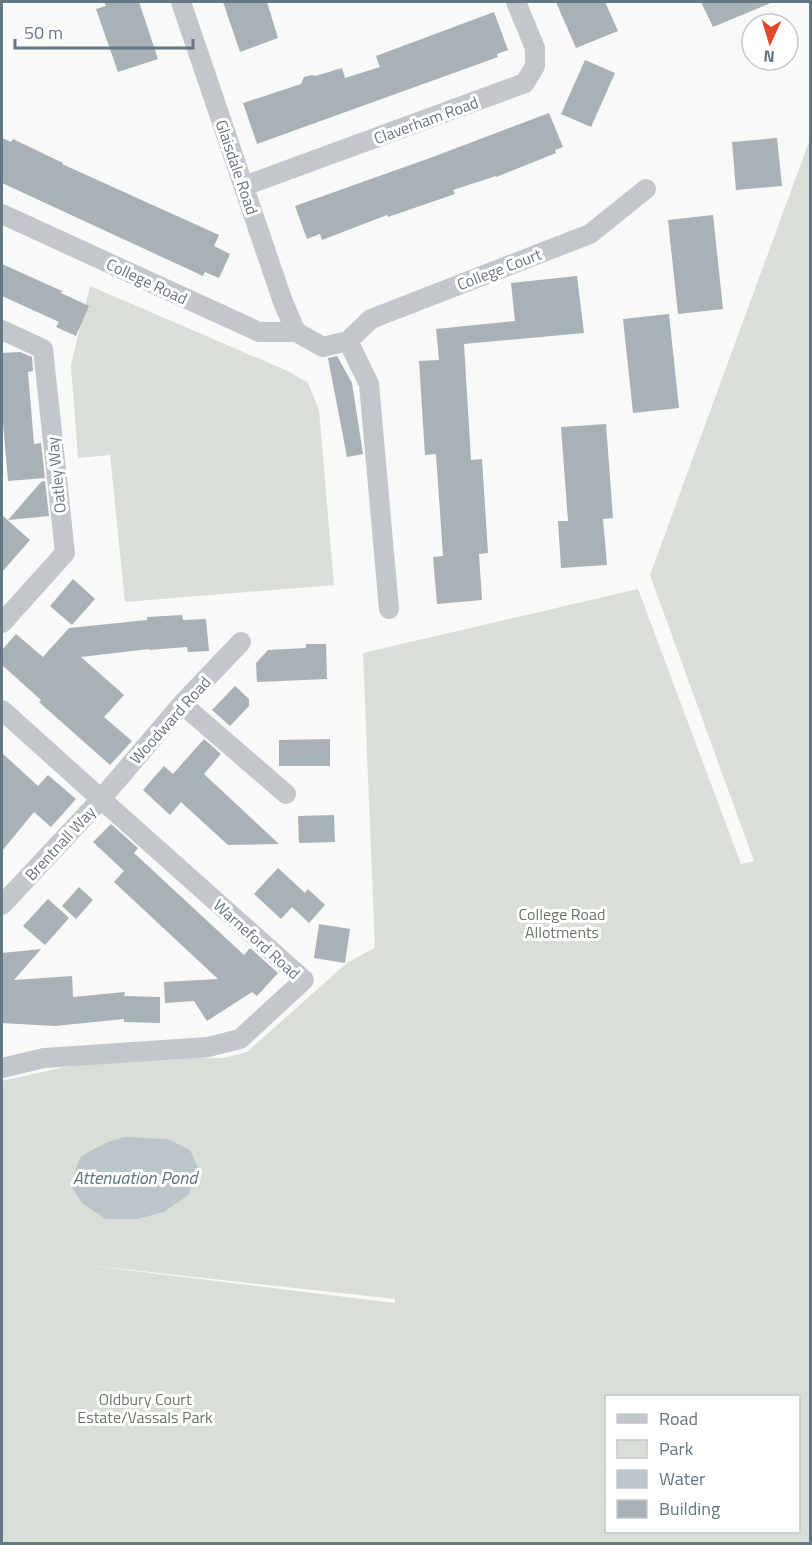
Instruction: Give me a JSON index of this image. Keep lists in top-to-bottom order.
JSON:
{
  "streets": {
    "street": [
      "Claverham Road",
      "Glaisdale Road",
      "College Court",
      "College Road",
      "Oatley Way",
      "Woodward Road",
      "Brentnall Way",
      "Warneford Road"
    ]
  },
  "crossings": [
    ["Claverham Road", "Glaisdale Road"],
    ["Glaisdale Road", "College Road"],
    ["Woodward Road", "Brentnall Way"],
    ["Woodward Road", "Warneford Road"],
    ["Brentnall Way", "Warneford Road"]
  ],
  "water": ["Attenuation Pond"],
  "parks": ["College Road Allotments", "Oldbury Court Estate/Vassals Park"],
  "legend": [
    "Road",
    "Park",
    "Water",
    "Building"
  ],
  "scale_bar": "50 m",
  "north": "bottom"
}
